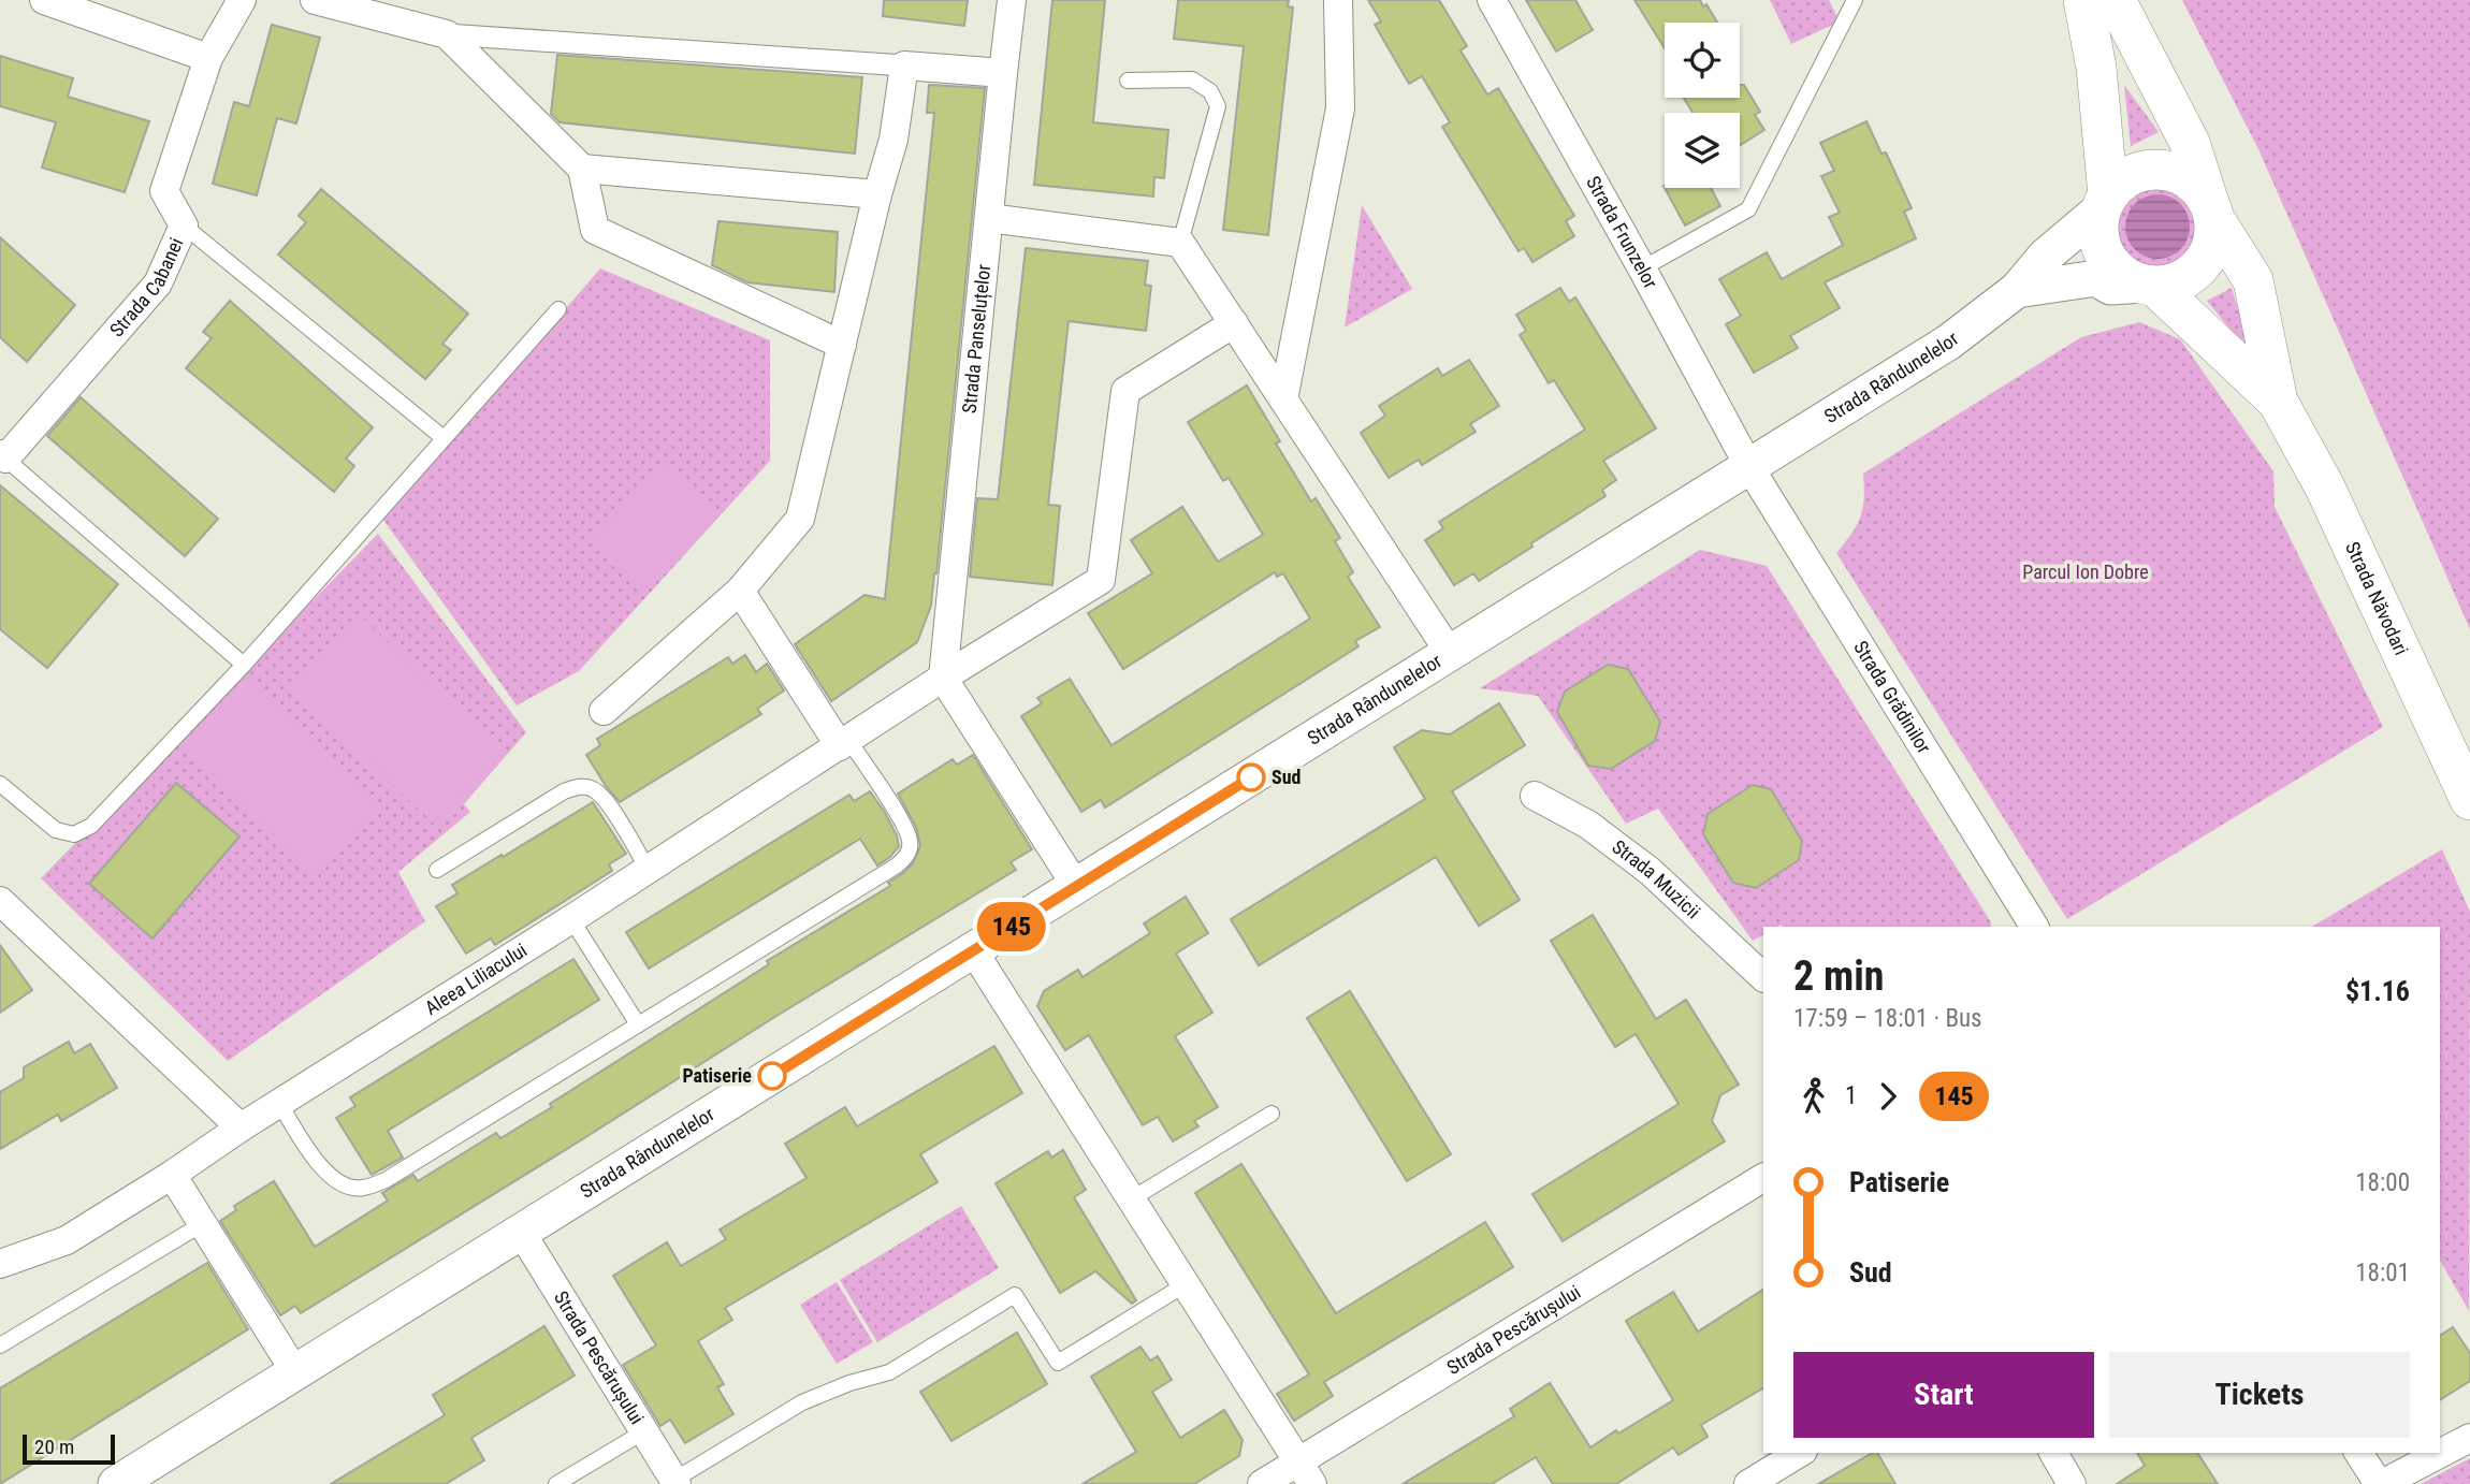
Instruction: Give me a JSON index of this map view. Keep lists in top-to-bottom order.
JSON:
{
  "streets": {
    "main road": ["Strada Năvodari"],
    "street": [
      "Strada Frunzelor",
      "Strada Cabanei",
      "Strada Panseluțelor",
      "Strada Rândunelelor",
      "Strada Grădinilor",
      "Strada Muzicii",
      "Aleea Liliacului",
      "Strada Pescărușului"
    ]
  },
  "crossings": [
    ["Strada Frunzelor", "Strada Rândunelelor"],
    ["Strada Frunzelor", "Strada Grădinilor"],
    ["Strada Panseluțelor", "Aleea Liliacului"],
    ["Strada Rândunelelor", "Strada Năvodari"],
    ["Strada Rândunelelor", "Strada Grădinilor"],
    ["Strada Rândunelelor", "Strada Pescărușului"]
  ],
  "parks": ["Parcul Ion Dobre"],
  "places": ["Sud", "Patiserie"],
  "lines": ["bus line 145"],
  "scale_bar": "20 m",
  "page": {
    "on_map": "145",
    "heading": ["2 min", "17:59 – 18:01 · Bus", "$1.16"],
    "legs": ["1", "145"],
    "list": [
      {
        "name": "Patiserie",
        "value": "18:00"
      },
      {
        "name": "Sud",
        "value": "18:01"
      }
    ],
    "buttons": ["Start", "Tickets"],
    "scale": "20 m"
  }
}
